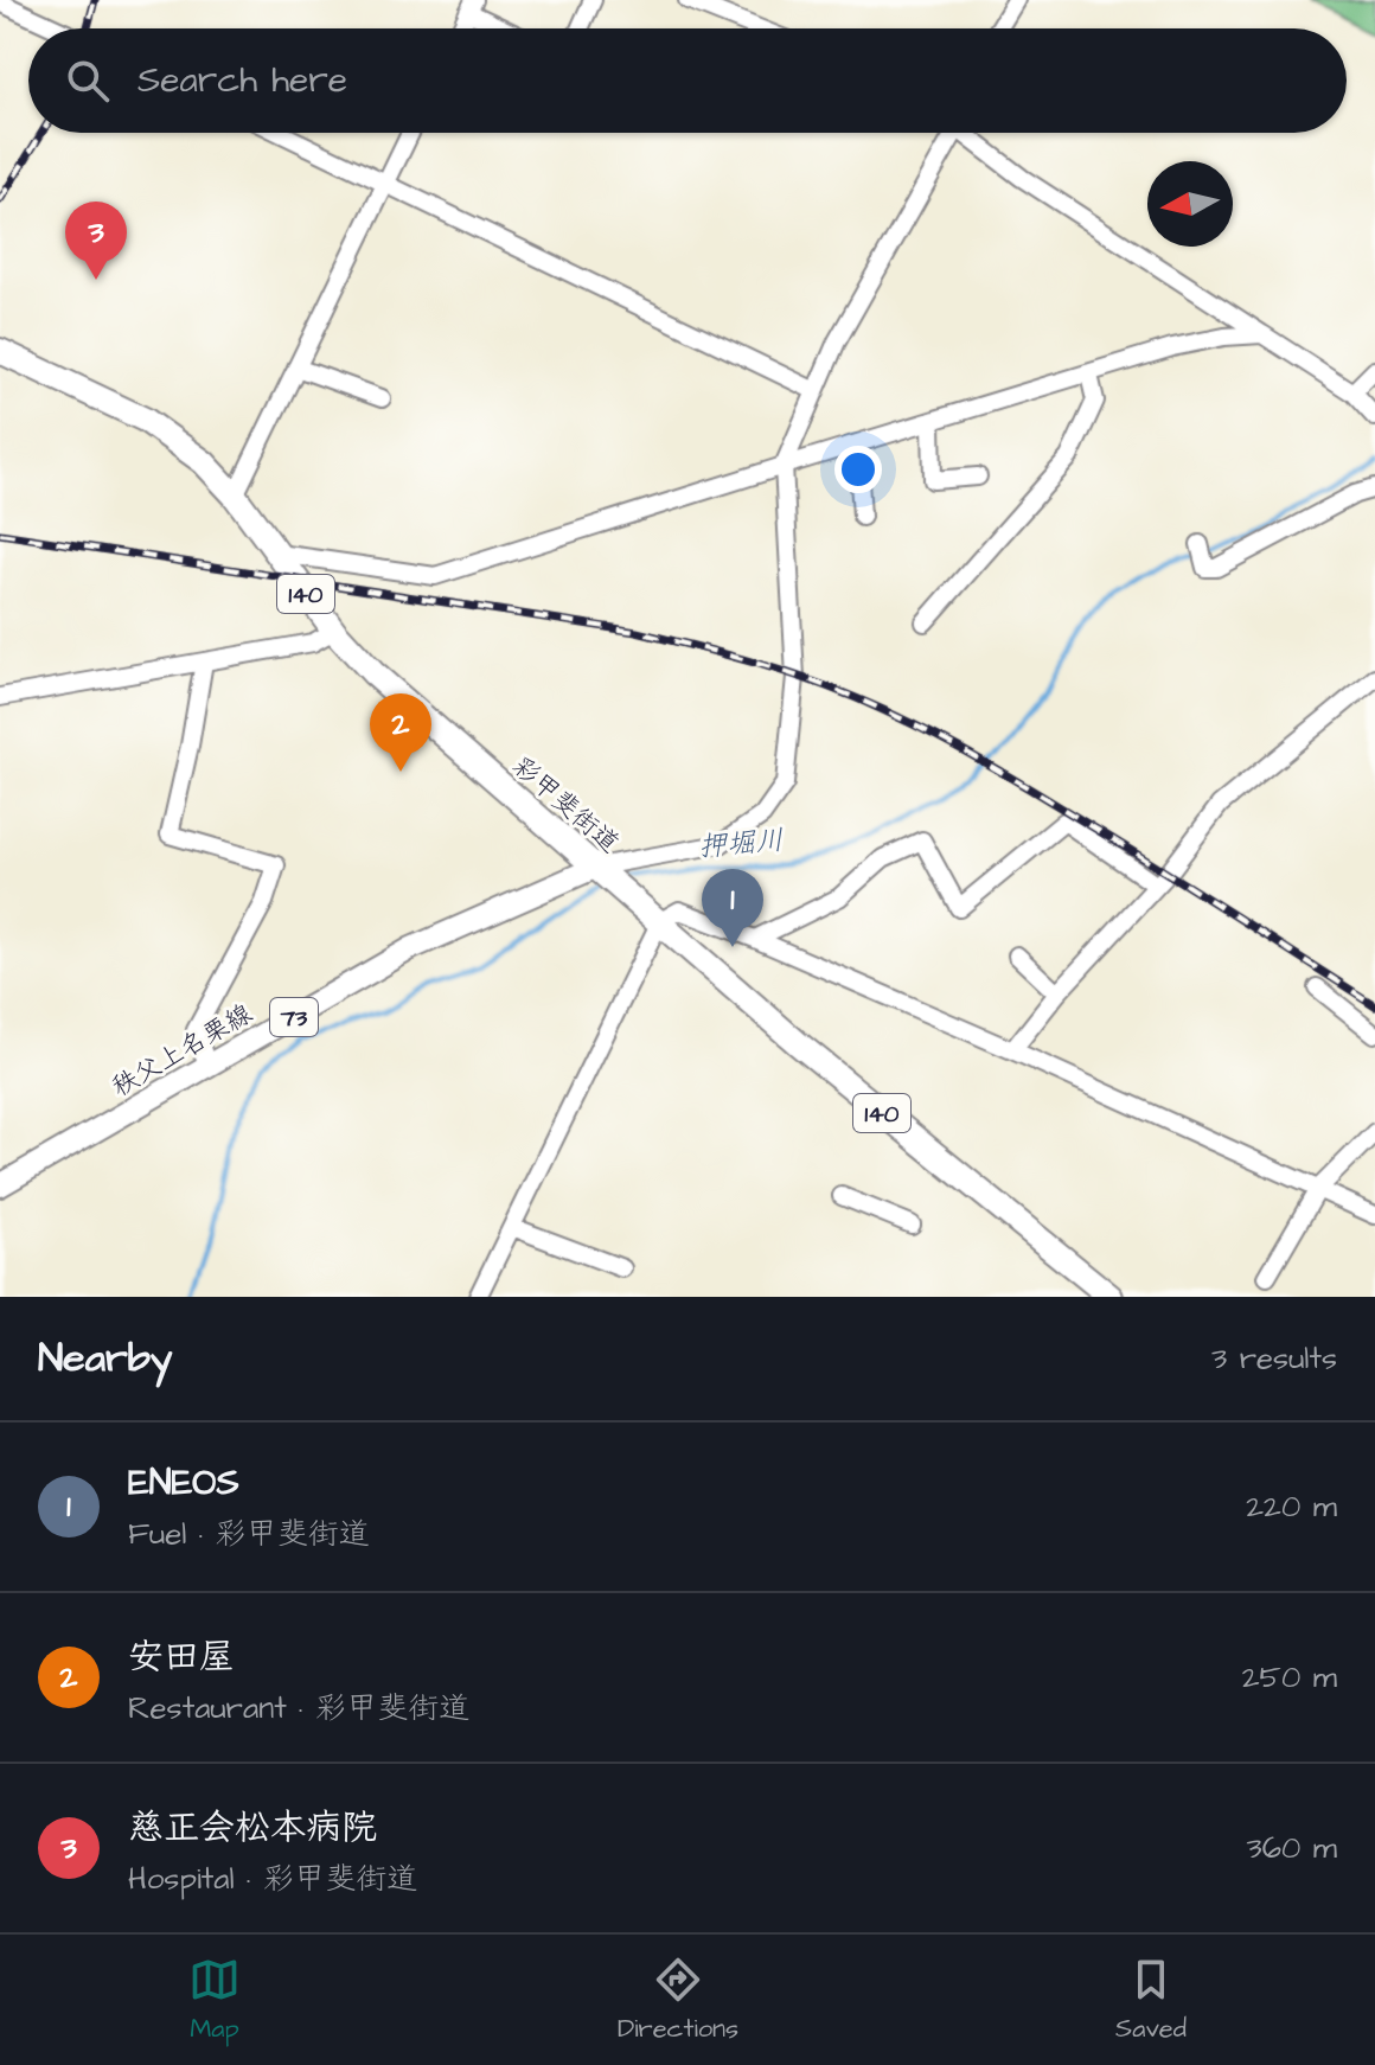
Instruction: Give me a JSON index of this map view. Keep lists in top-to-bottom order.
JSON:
{
  "streets": {
    "highway": ["140", "彩甲斐街道"],
    "main road": ["73", "秩父上名栗線"]
  },
  "crossings": [
    ["彩甲斐街道", "秩父上名栗線"]
  ],
  "water": ["押堀川"],
  "north": "left",
  "page": {
    "search": "Search here",
    "pins": ["3", "2", "1"],
    "heading": ["Nearby", "3 results"],
    "list": [
      {
        "mark": "1",
        "name": "ENEOS",
        "note": "Fuel · 彩甲斐街道",
        "value": "220 m"
      },
      {
        "mark": "2",
        "name": "安田屋",
        "note": "Restaurant · 彩甲斐街道",
        "value": "250 m"
      },
      {
        "mark": "3",
        "name": "慈正会松本病院",
        "note": "Hospital · 彩甲斐街道",
        "value": "360 m"
      }
    ],
    "nav": ["Map", "Directions", "Saved"]
  }
}
